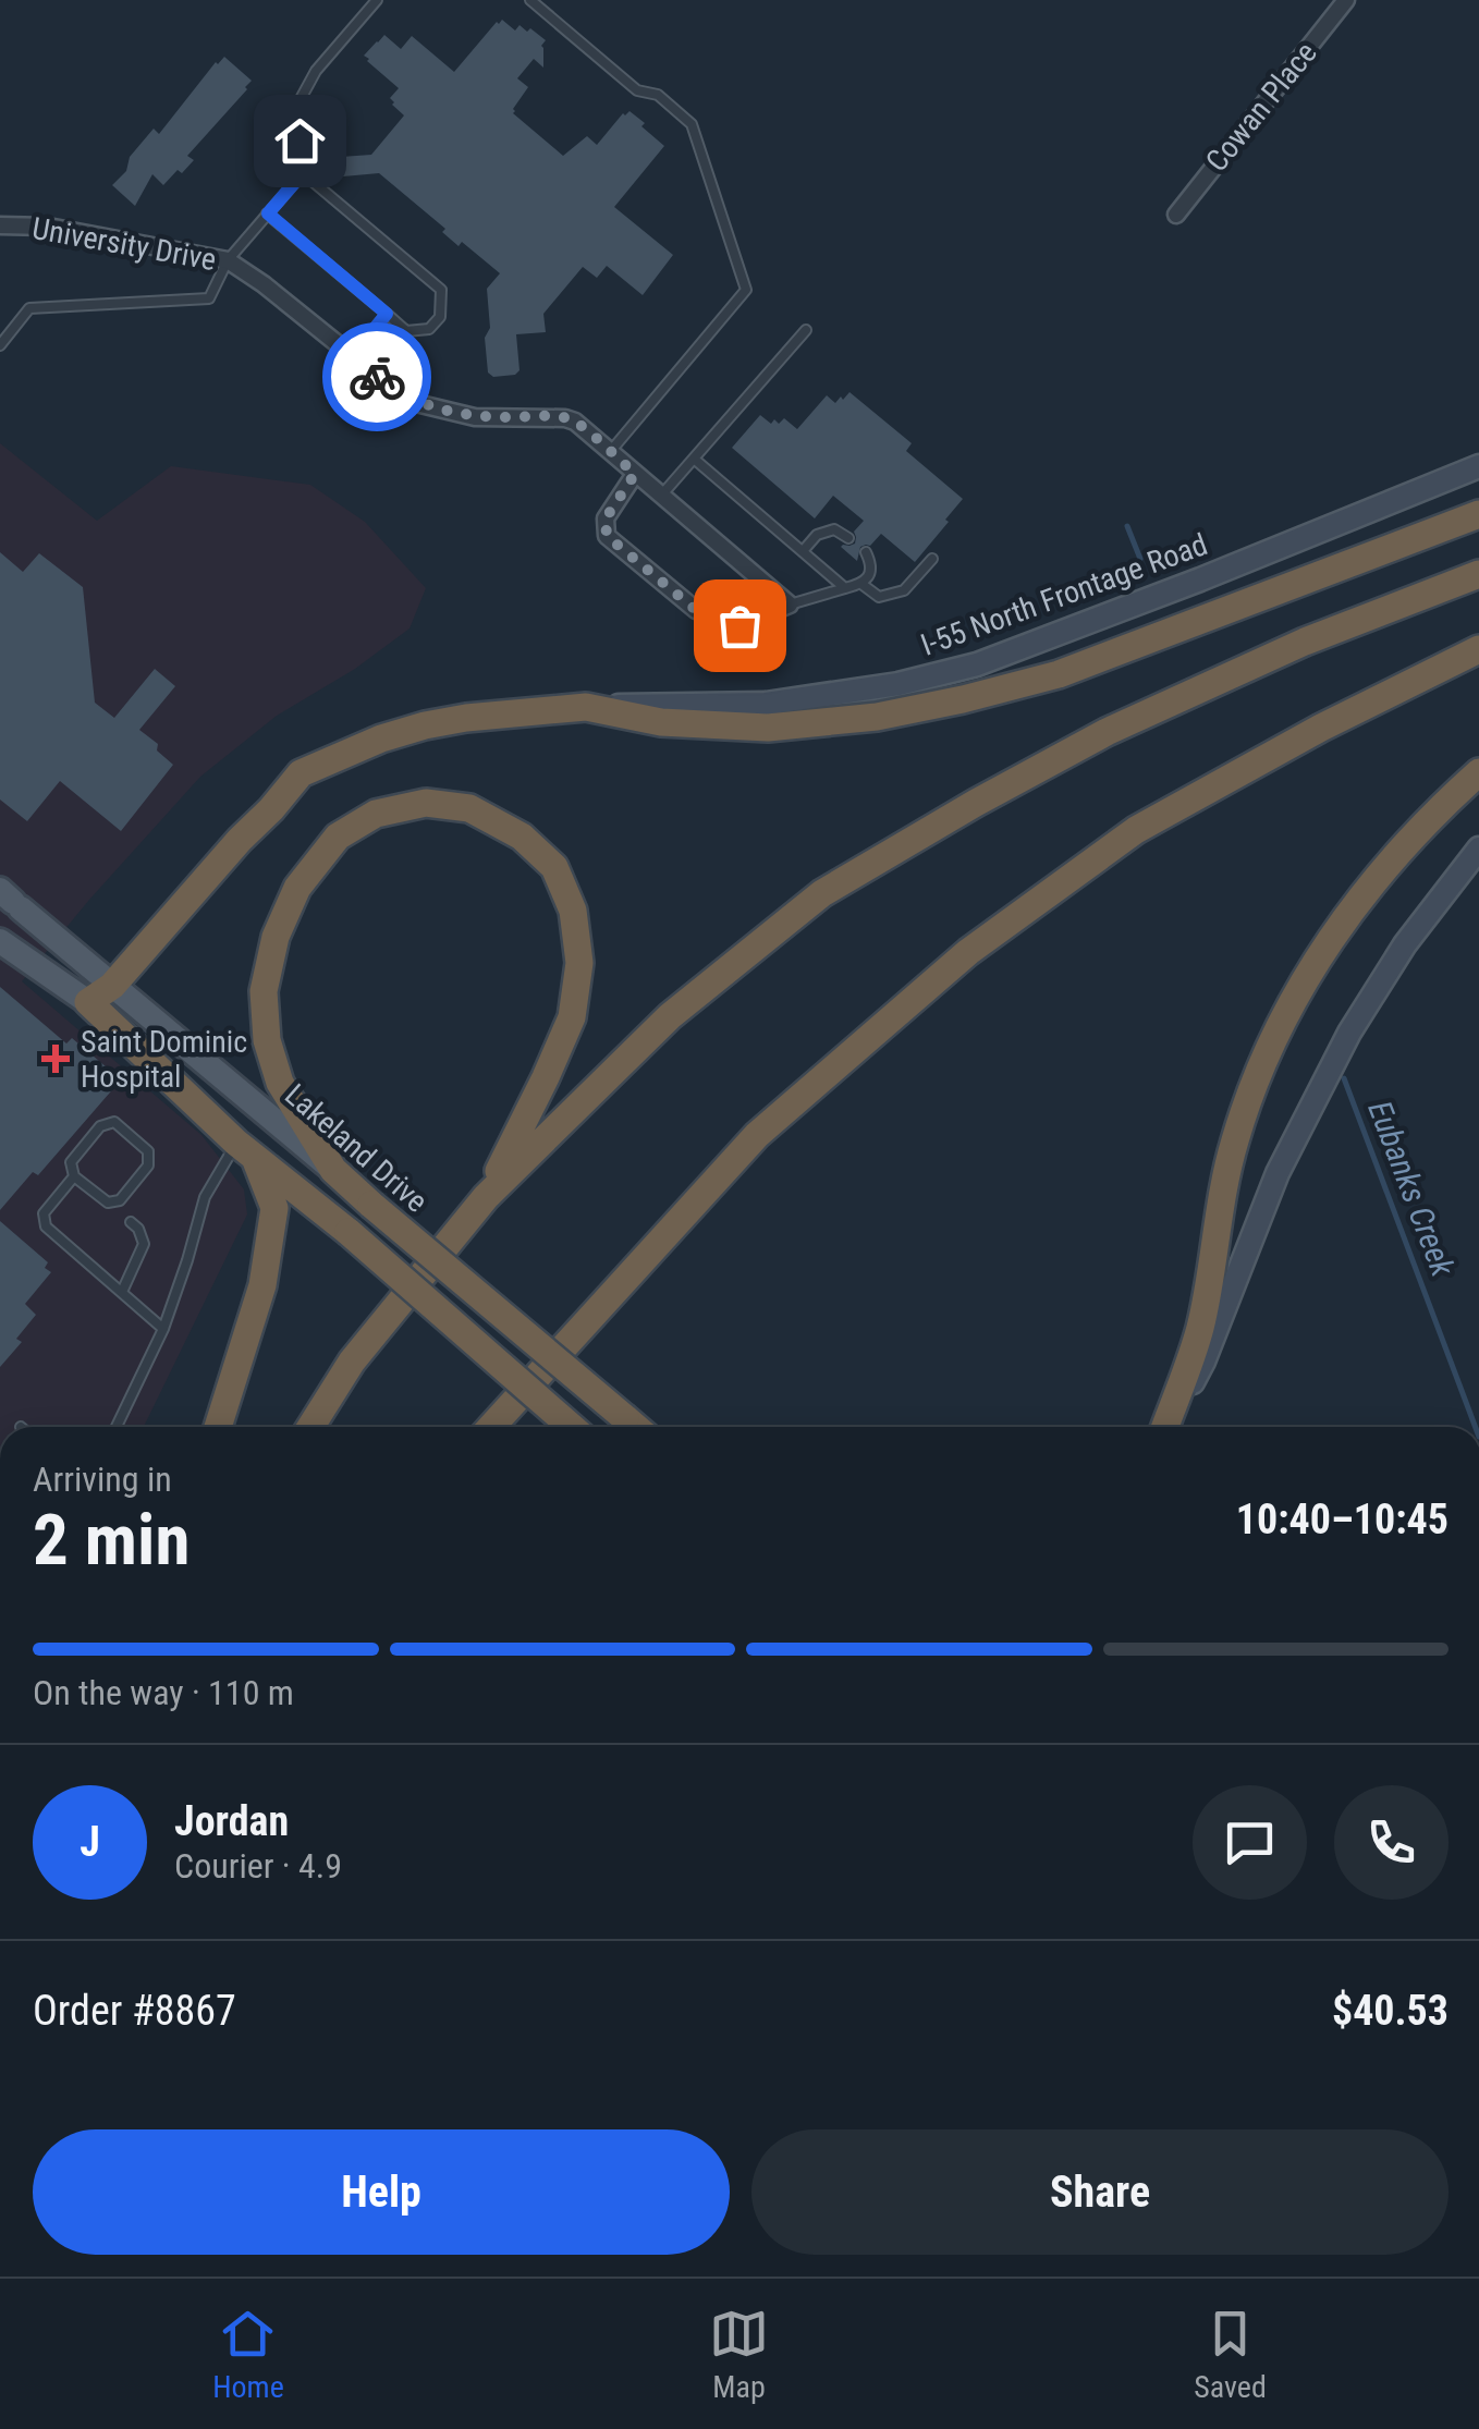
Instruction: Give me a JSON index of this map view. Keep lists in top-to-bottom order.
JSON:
{
  "streets": {
    "highway": ["Lakeland Drive"],
    "street": ["Cowan Place", "University Drive", "I-55 North Frontage Road"]
  },
  "water": ["Eubanks Creek"],
  "places": {
    "health": ["Saint Dominic Hospital"]
  },
  "page": {
    "heading": ["2 min", "Arriving in", "10:40–10:45"],
    "panel": [
      "Jordan",
      "Courier · 4.9",
      "Order #8867",
      "$40.53"
    ],
    "bar": "On the way · 110 m",
    "round": "J",
    "buttons": ["Help", "Share"],
    "tabs": ["Home", "Map", "Saved"]
  }
}
